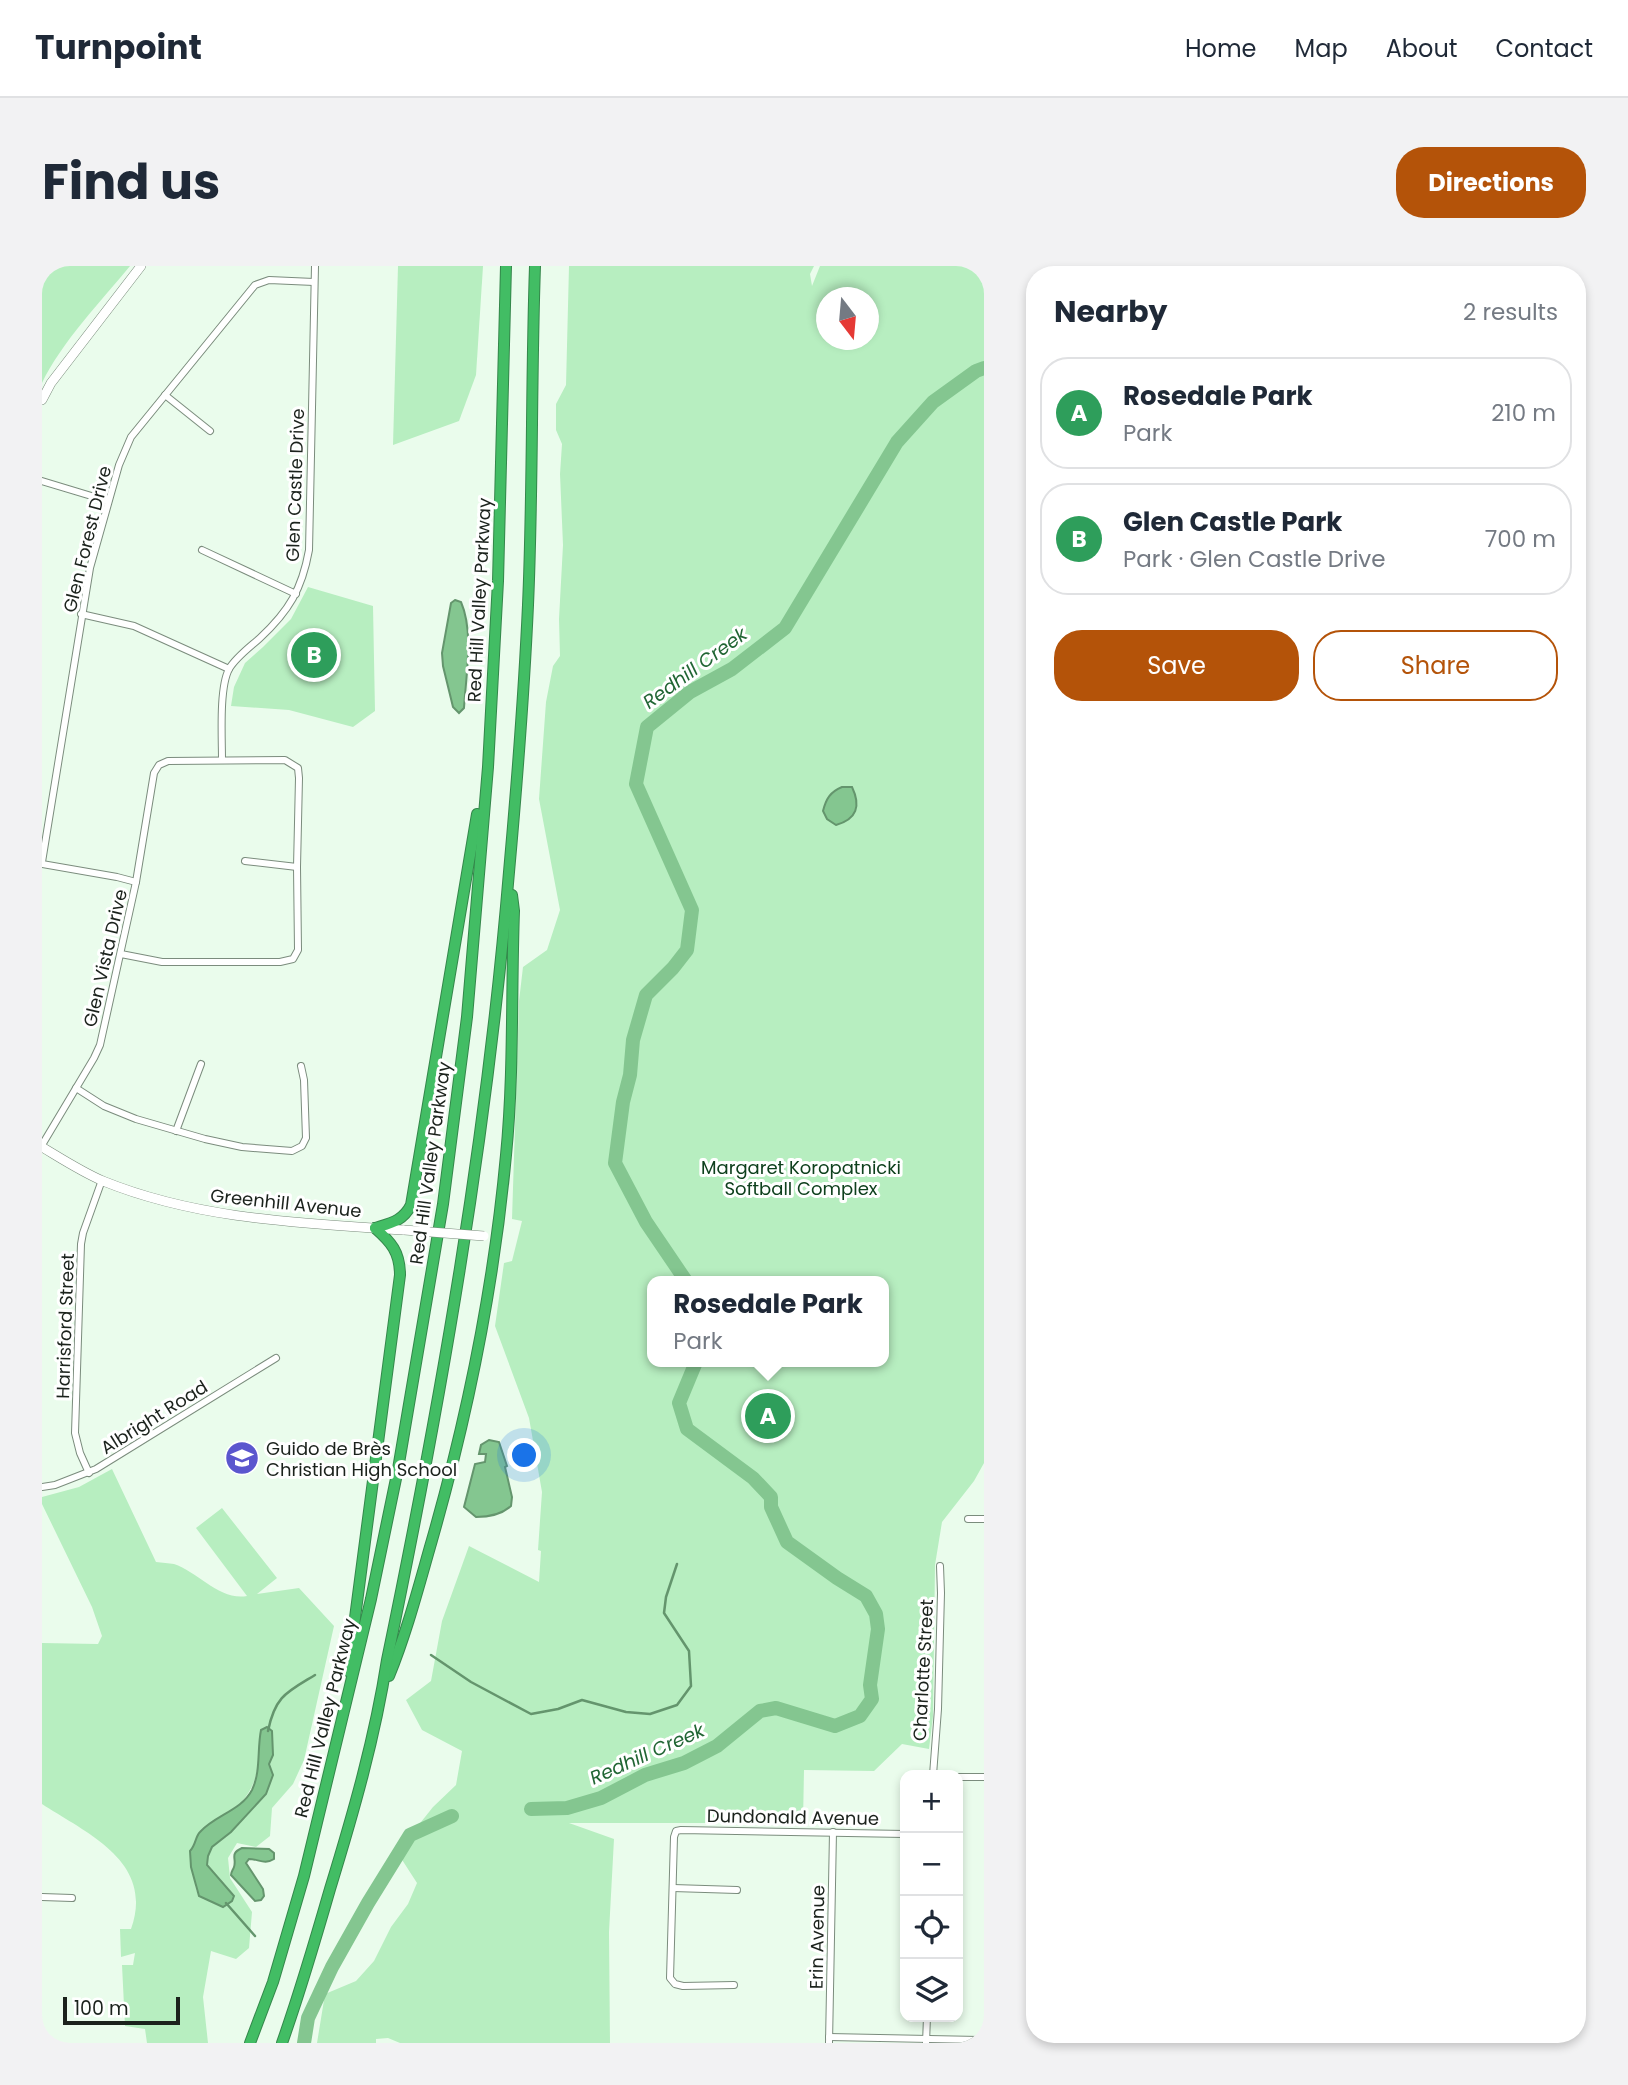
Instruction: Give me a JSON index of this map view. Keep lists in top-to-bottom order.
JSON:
{
  "streets": {
    "highway": ["Red Hill Valley Parkway"],
    "street": [
      "Glen Castle Drive",
      "Glen Forest Drive",
      "Glen Vista Drive",
      "Greenhill Avenue",
      "Harrisford Street",
      "Albright Road",
      "Charlotte Street",
      "Dundonald Avenue",
      "Erin Avenue"
    ]
  },
  "crossings": [
    ["Glen Castle Drive", "Glen Forest Drive"],
    ["Glen Vista Drive", "Greenhill Avenue"],
    ["Greenhill Avenue", "Harrisford Street"],
    ["Harrisford Street", "Albright Road"],
    ["Dundonald Avenue", "Erin Avenue"]
  ],
  "water": ["Redhill Creek"],
  "parks": ["Margaret Koropatnicki Softball Complex"],
  "places": {
    "school or university": ["Guido de Brès Christian High School"]
  },
  "scale_bar": "100 m",
  "north": "bottom",
  "page": {
    "header": "Turnpoint",
    "nav": [
      "Home",
      "Map",
      "About",
      "Contact"
    ],
    "title": "Find us",
    "buttons": [
      "Directions",
      ["Save", "Share"]
    ],
    "heading": ["Nearby", "2 results"],
    "list": [
      {
        "mark": "A",
        "name": "Rosedale Park",
        "note": "Park",
        "value": "210 m"
      },
      {
        "mark": "B",
        "name": "Glen Castle Park",
        "note": "Park · Glen Castle Drive",
        "value": "700 m"
      }
    ],
    "pins": ["B", "A"],
    "popup": ["Rosedale Park", "Park"],
    "map_buttons": ["+", "−"],
    "scale": "100 m"
  }
}
